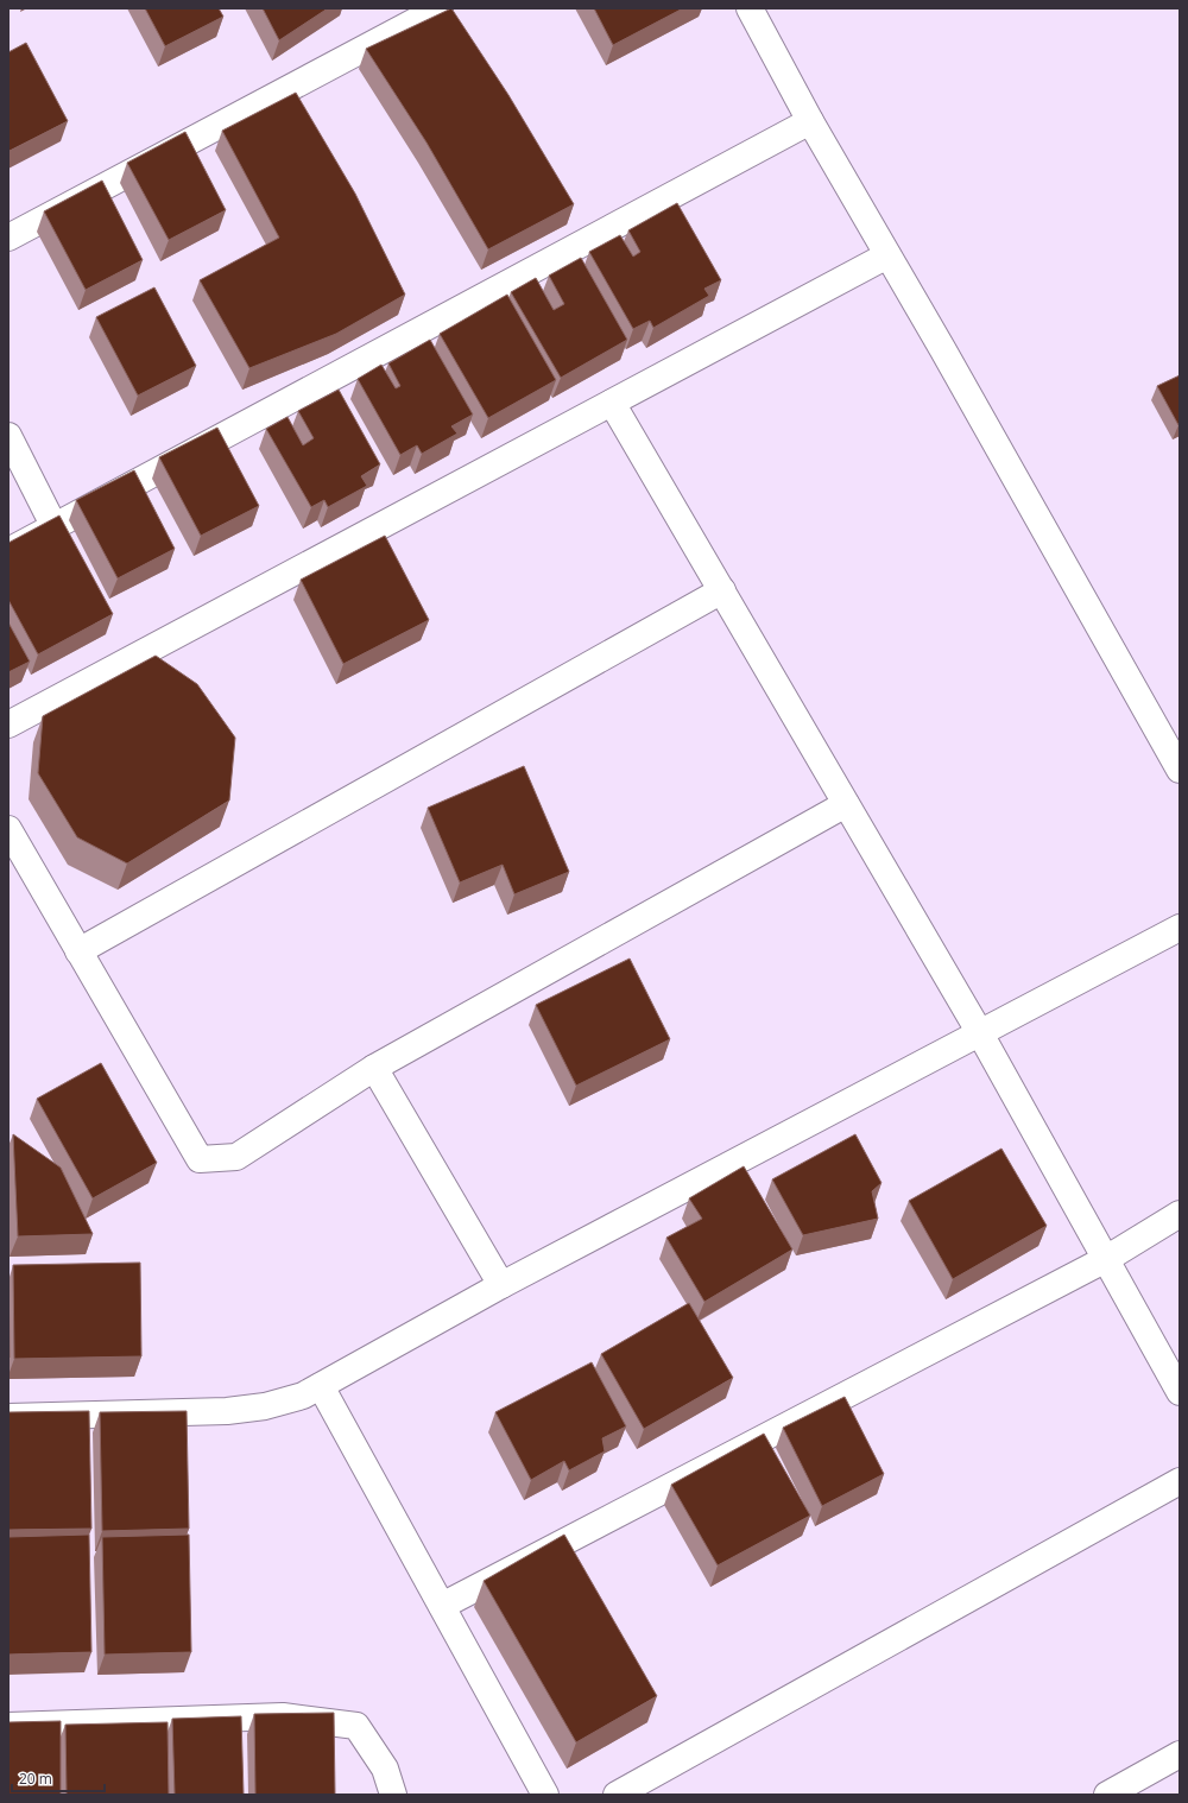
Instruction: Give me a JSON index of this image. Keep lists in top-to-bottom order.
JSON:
{
  "scale_bar": "20 m"
}
